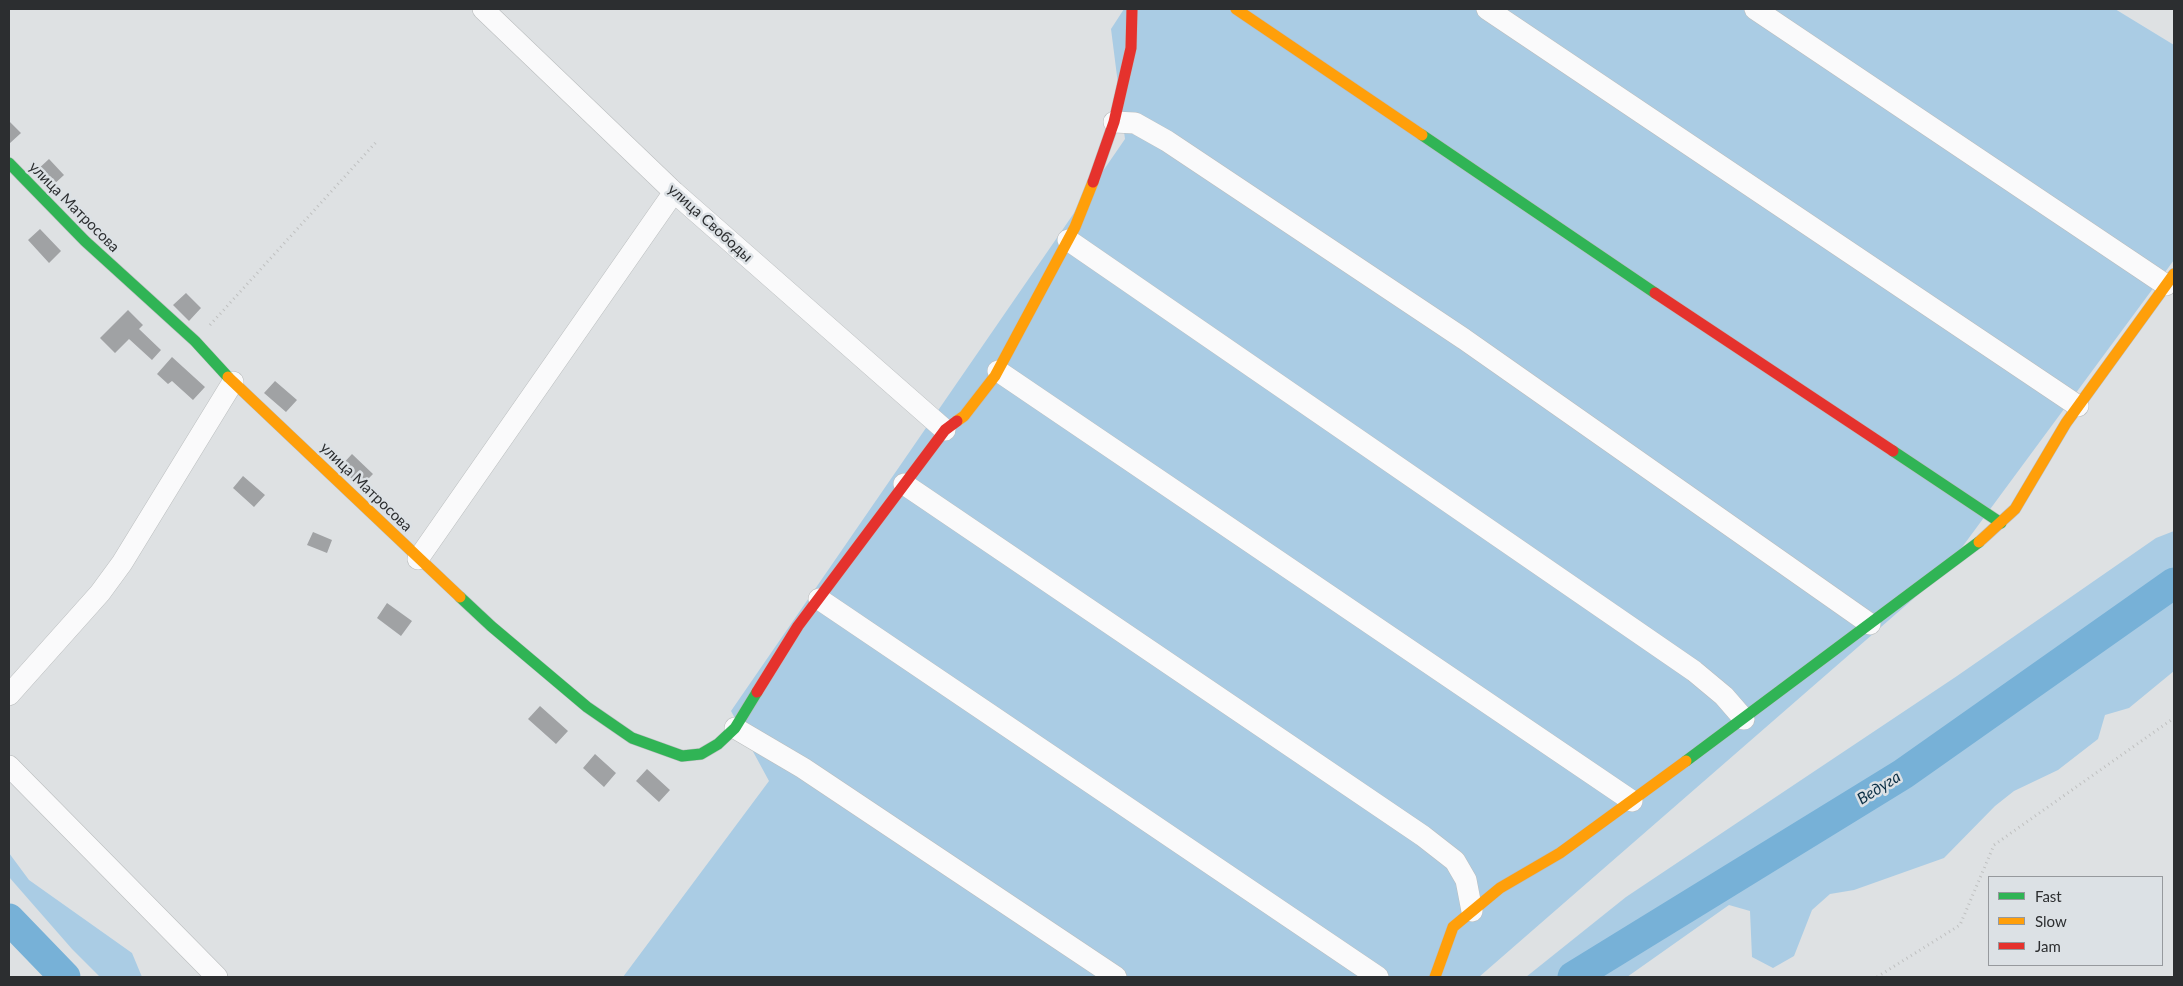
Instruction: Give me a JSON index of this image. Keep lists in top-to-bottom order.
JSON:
{
  "streets": {
    "street": ["улица Матросова", "улица Свободы"]
  },
  "crossings": [
    ["улица Матросова", "улица Свободы"]
  ],
  "water": ["Ведуга"],
  "legend": ["Fast", "Slow", "Jam"]
}
